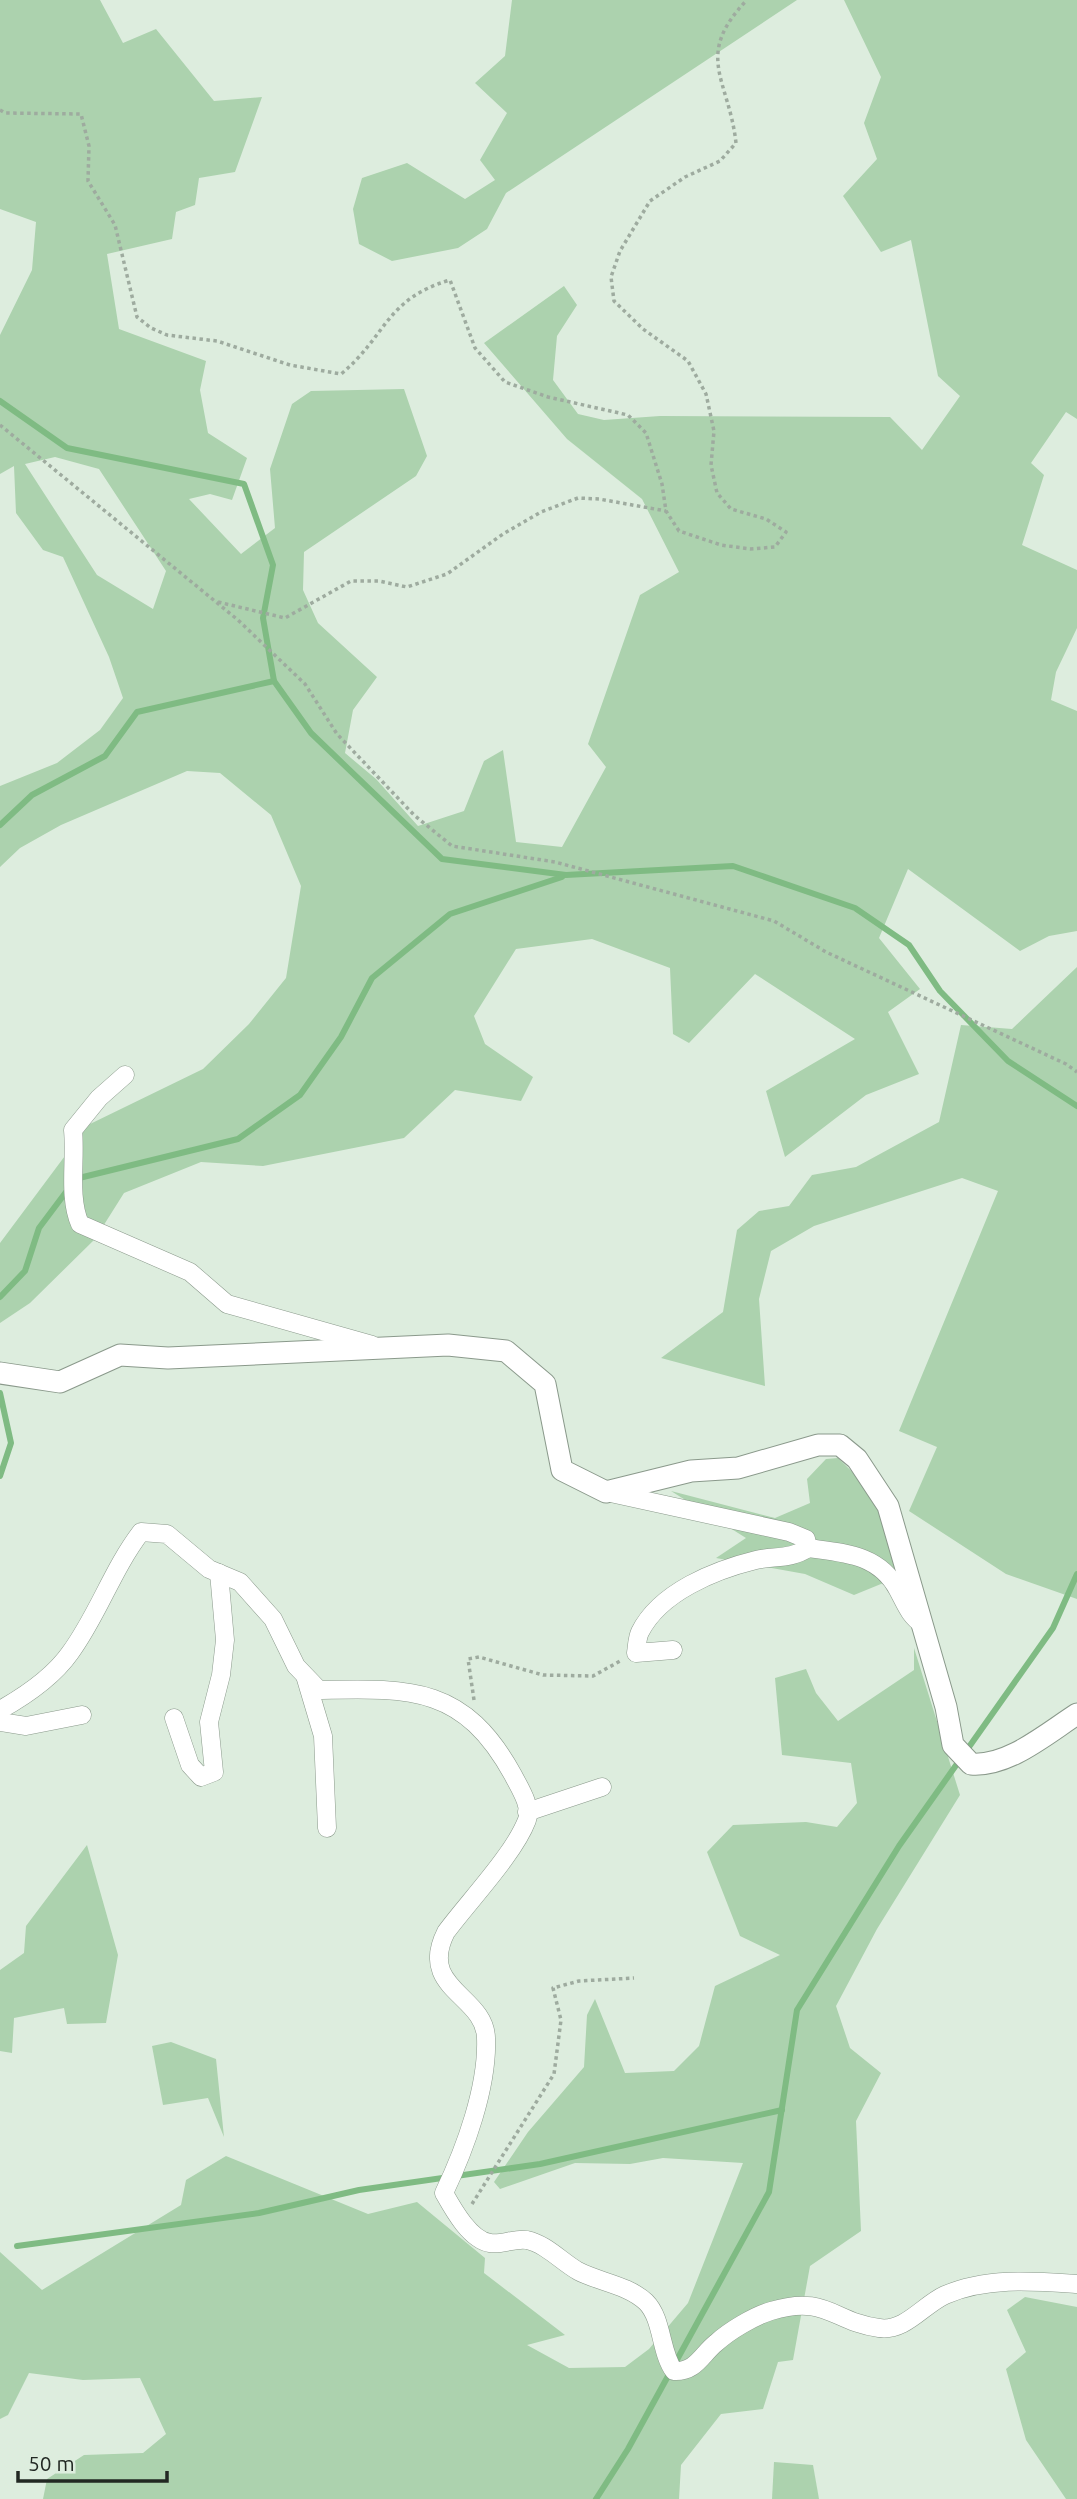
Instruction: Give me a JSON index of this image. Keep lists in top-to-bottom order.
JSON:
{
  "scale_bar": "50 m"
}
